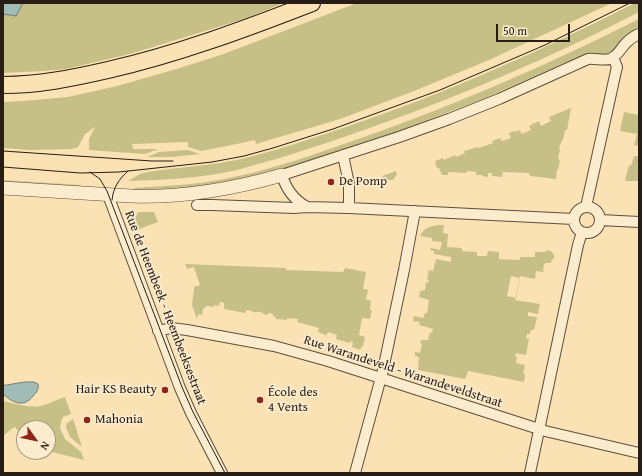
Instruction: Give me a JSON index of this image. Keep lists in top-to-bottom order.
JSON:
{
  "streets": {
    "street": ["Rue de Heembeek - Heembeeksestraat", "Rue Warandeveld - Warandeveldstraat"]
  },
  "crossings": [
    ["Rue de Heembeek - Heembeeksestraat", "Rue Warandeveld - Warandeveldstraat"]
  ],
  "places": [
    "De Pomp",
    "Hair KS Beauty",
    "École des 4 Vents",
    "Mahonia"
  ],
  "scale_bar": "50 m",
  "north": "bottom right"
}
